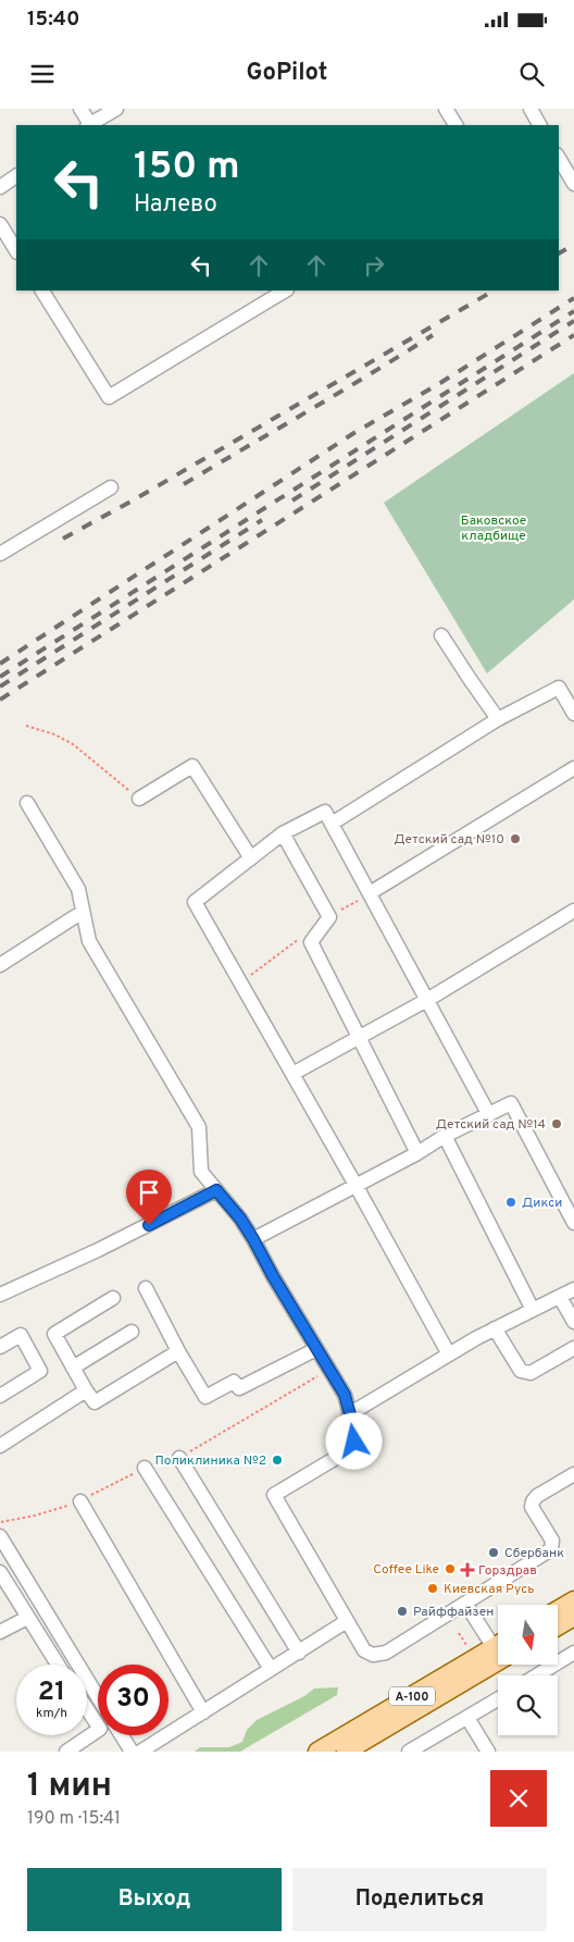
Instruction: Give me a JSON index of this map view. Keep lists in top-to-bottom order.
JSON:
{
  "streets": {
    "main road": ["А-100"]
  },
  "parks": ["Баковское кладбище"],
  "places": {
    "other": [
      "Детский сад №10",
      "Детский сад №14",
      "Дикси",
      "Поликлиника №2",
      "Сбербанк",
      "Coffee Like",
      "Киевская Русь",
      "Райффайзен"
    ],
    "health": ["Горздрав"]
  },
  "north": "bottom",
  "page": {
    "status": "15:40",
    "header": "GoPilot",
    "turn": ["150 m", "Налево"],
    "speed": "21 km/h",
    "limit": "30",
    "heading": ["1 мин", "190 m · 15:41"],
    "buttons": ["Выход", "Поделиться"]
  }
}
